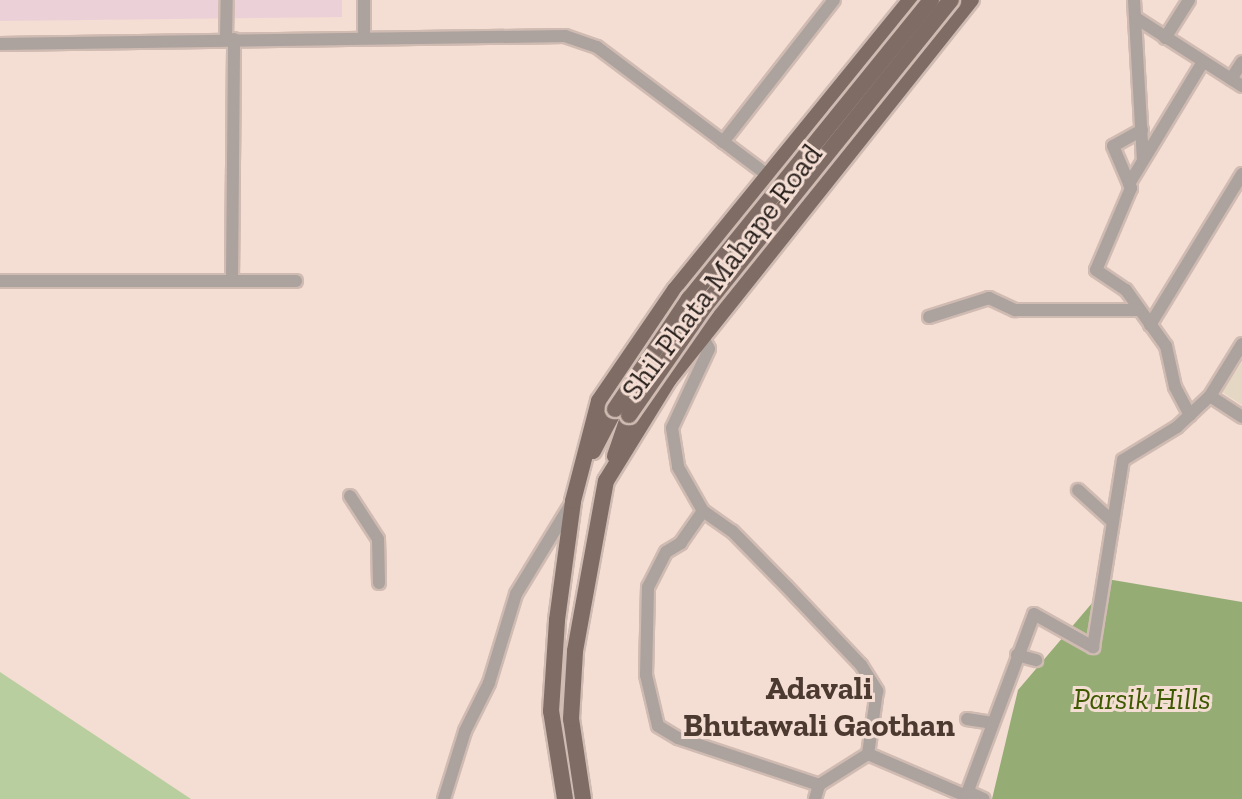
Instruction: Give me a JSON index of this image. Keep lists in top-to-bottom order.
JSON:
{
  "streets": {
    "main road": ["Shil Phata Mahape Road"]
  },
  "districts": ["Adavali Bhutawali Gaothan"],
  "parks": ["Parsik Hills"]
}
